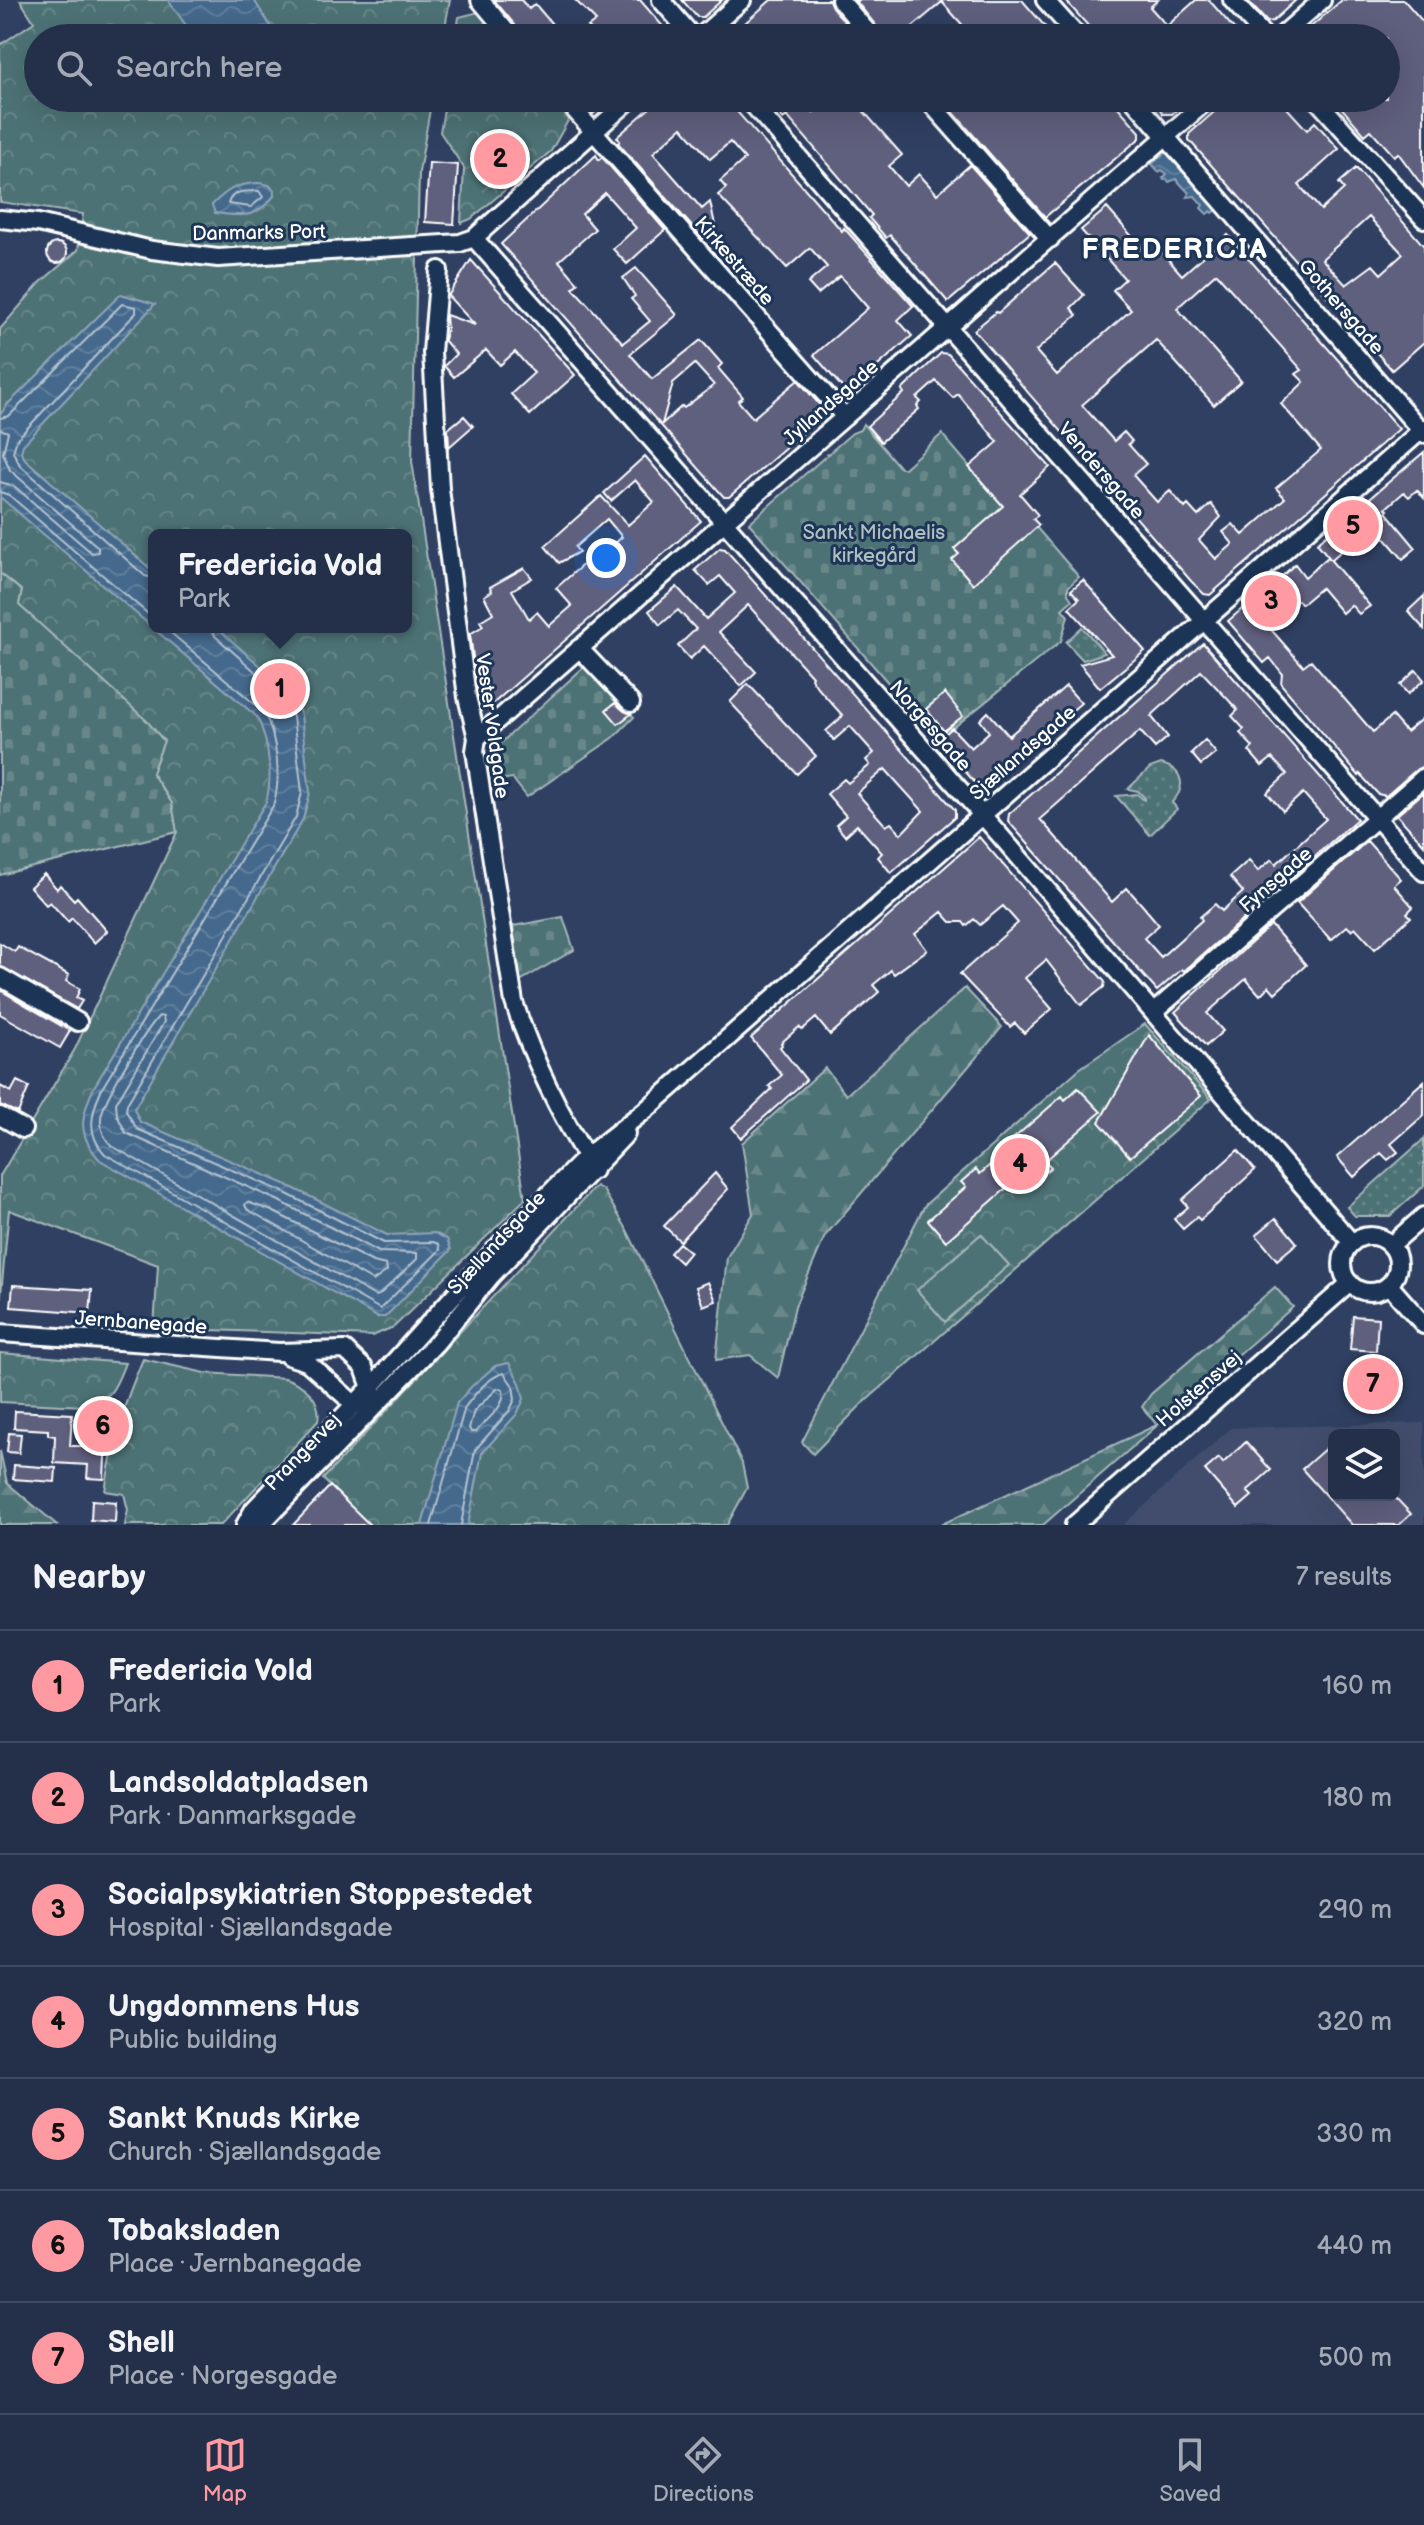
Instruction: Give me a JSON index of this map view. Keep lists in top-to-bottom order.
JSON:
{
  "streets": {
    "street": [
      "Danmarks Port",
      "Kirkestræde",
      "Gothersgade",
      "Jyllandsgade",
      "Vendersgade",
      "Vester Voldgade",
      "Norgesgade",
      "Sjællandsgade",
      "Fynsgade",
      "Jernbanegade",
      "Holstensvej",
      "Prangervej"
    ]
  },
  "crossings": [
    ["Danmarks Port", "Norgesgade"],
    ["Kirkestræde", "Jyllandsgade"],
    ["Gothersgade", "Jyllandsgade"],
    ["Gothersgade", "Sjællandsgade"],
    ["Jyllandsgade", "Vendersgade"],
    ["Jyllandsgade", "Vester Voldgade"],
    ["Jyllandsgade", "Norgesgade"],
    ["Vendersgade", "Sjællandsgade"],
    ["Vendersgade", "Fynsgade"],
    ["Vester Voldgade", "Sjællandsgade"],
    ["Norgesgade", "Sjællandsgade"],
    ["Norgesgade", "Fynsgade"],
    ["Norgesgade", "Holstensvej"],
    ["Sjællandsgade", "Jernbanegade"],
    ["Sjællandsgade", "Prangervej"],
    ["Jernbanegade", "Prangervej"]
  ],
  "districts": ["FREDERICIA"],
  "parks": ["Sankt Michaelis kirkegård"],
  "page": {
    "search": "Search here",
    "pins": [
      "2",
      "5",
      "3",
      "1",
      "4",
      "7",
      "6"
    ],
    "popup": ["Fredericia Vold", "Park"],
    "heading": ["Nearby", "7 results"],
    "list": [
      {
        "mark": "1",
        "name": "Fredericia Vold",
        "note": "Park",
        "value": "160 m"
      },
      {
        "mark": "2",
        "name": "Landsoldatpladsen",
        "note": "Park · Danmarksgade",
        "value": "180 m"
      },
      {
        "mark": "3",
        "name": "Socialpsykiatrien Stoppestedet",
        "note": "Hospital · Sjællandsgade",
        "value": "290 m"
      },
      {
        "mark": "4",
        "name": "Ungdommens Hus",
        "note": "Public building",
        "value": "320 m"
      },
      {
        "mark": "5",
        "name": "Sankt Knuds Kirke",
        "note": "Church · Sjællandsgade",
        "value": "330 m"
      },
      {
        "mark": "6",
        "name": "Tobaksladen",
        "note": "Place · Jernbanegade",
        "value": "440 m"
      },
      {
        "mark": "7",
        "name": "Shell",
        "note": "Place · Norgesgade",
        "value": "500 m"
      }
    ],
    "nav": ["Map", "Directions", "Saved"]
  }
}
